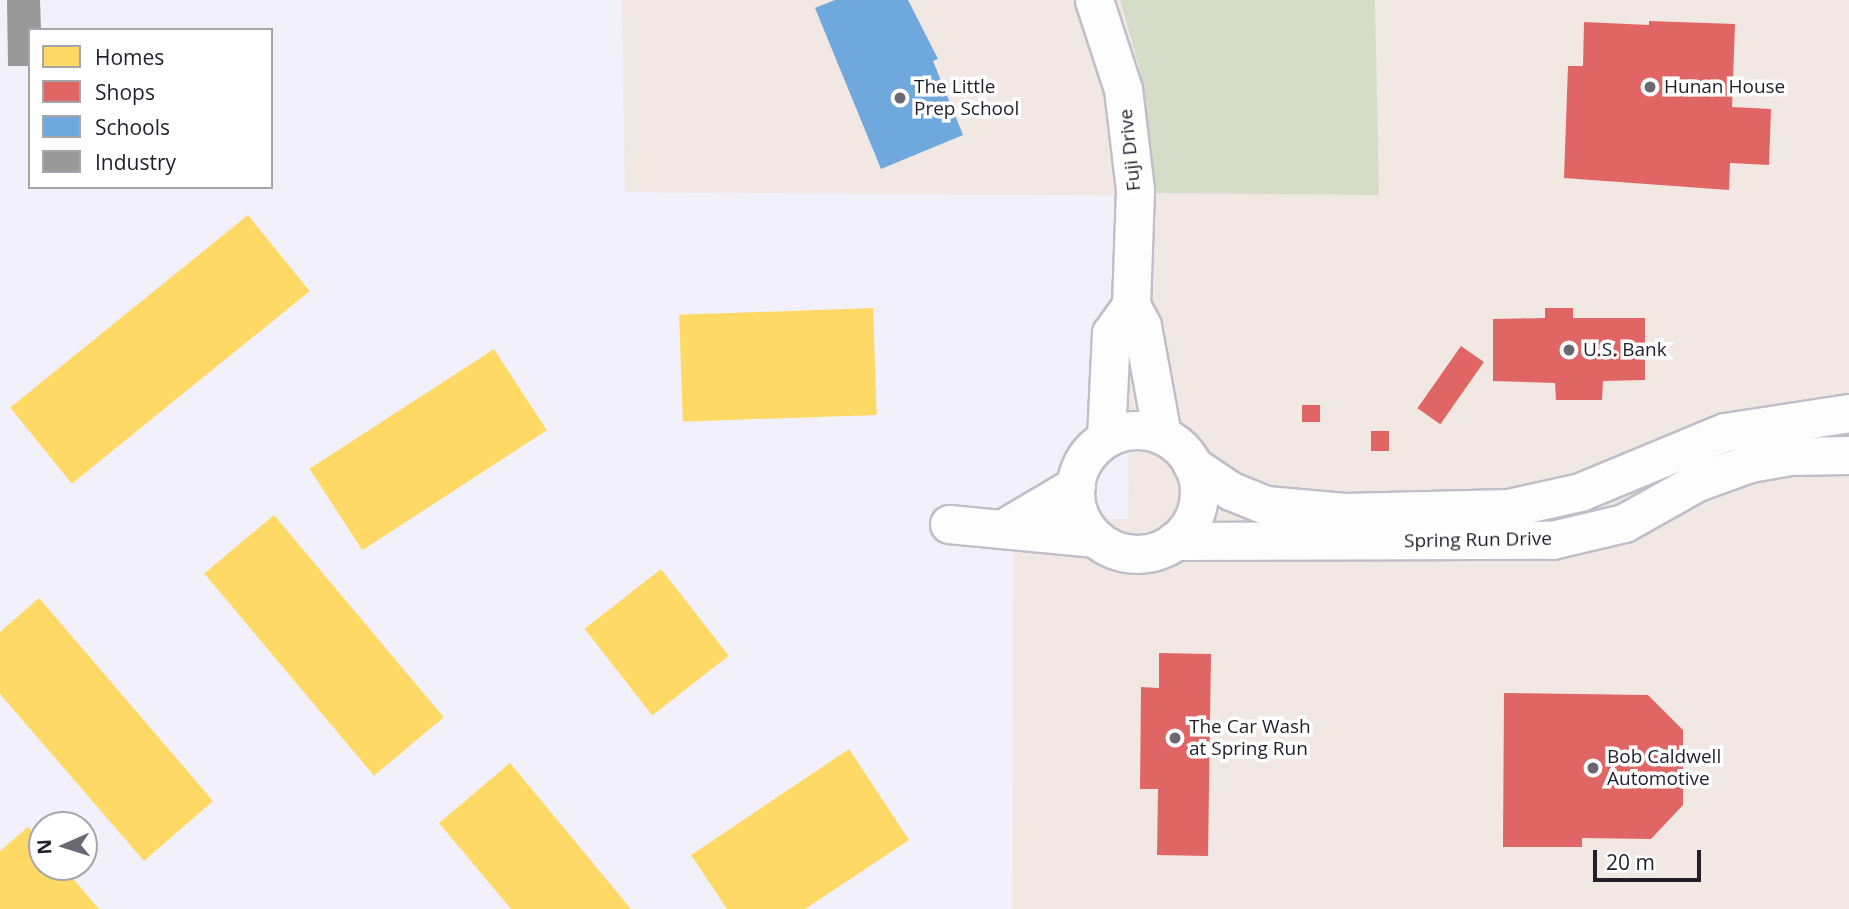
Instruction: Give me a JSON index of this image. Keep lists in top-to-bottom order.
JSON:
{
  "streets": {
    "street": ["Fuji Drive", "Spring Run Drive"]
  },
  "crossings": [
    ["Fuji Drive", "Spring Run Drive"]
  ],
  "places": [
    "Hunan House",
    "The Little Prep School",
    "U.S. Bank",
    "The Car Wash at Spring Run",
    "Bob Caldwell Automotive"
  ],
  "legend": [
    "Homes",
    "Shops",
    "Schools",
    "Industry"
  ],
  "scale_bar": "20 m",
  "north": "left"
}
